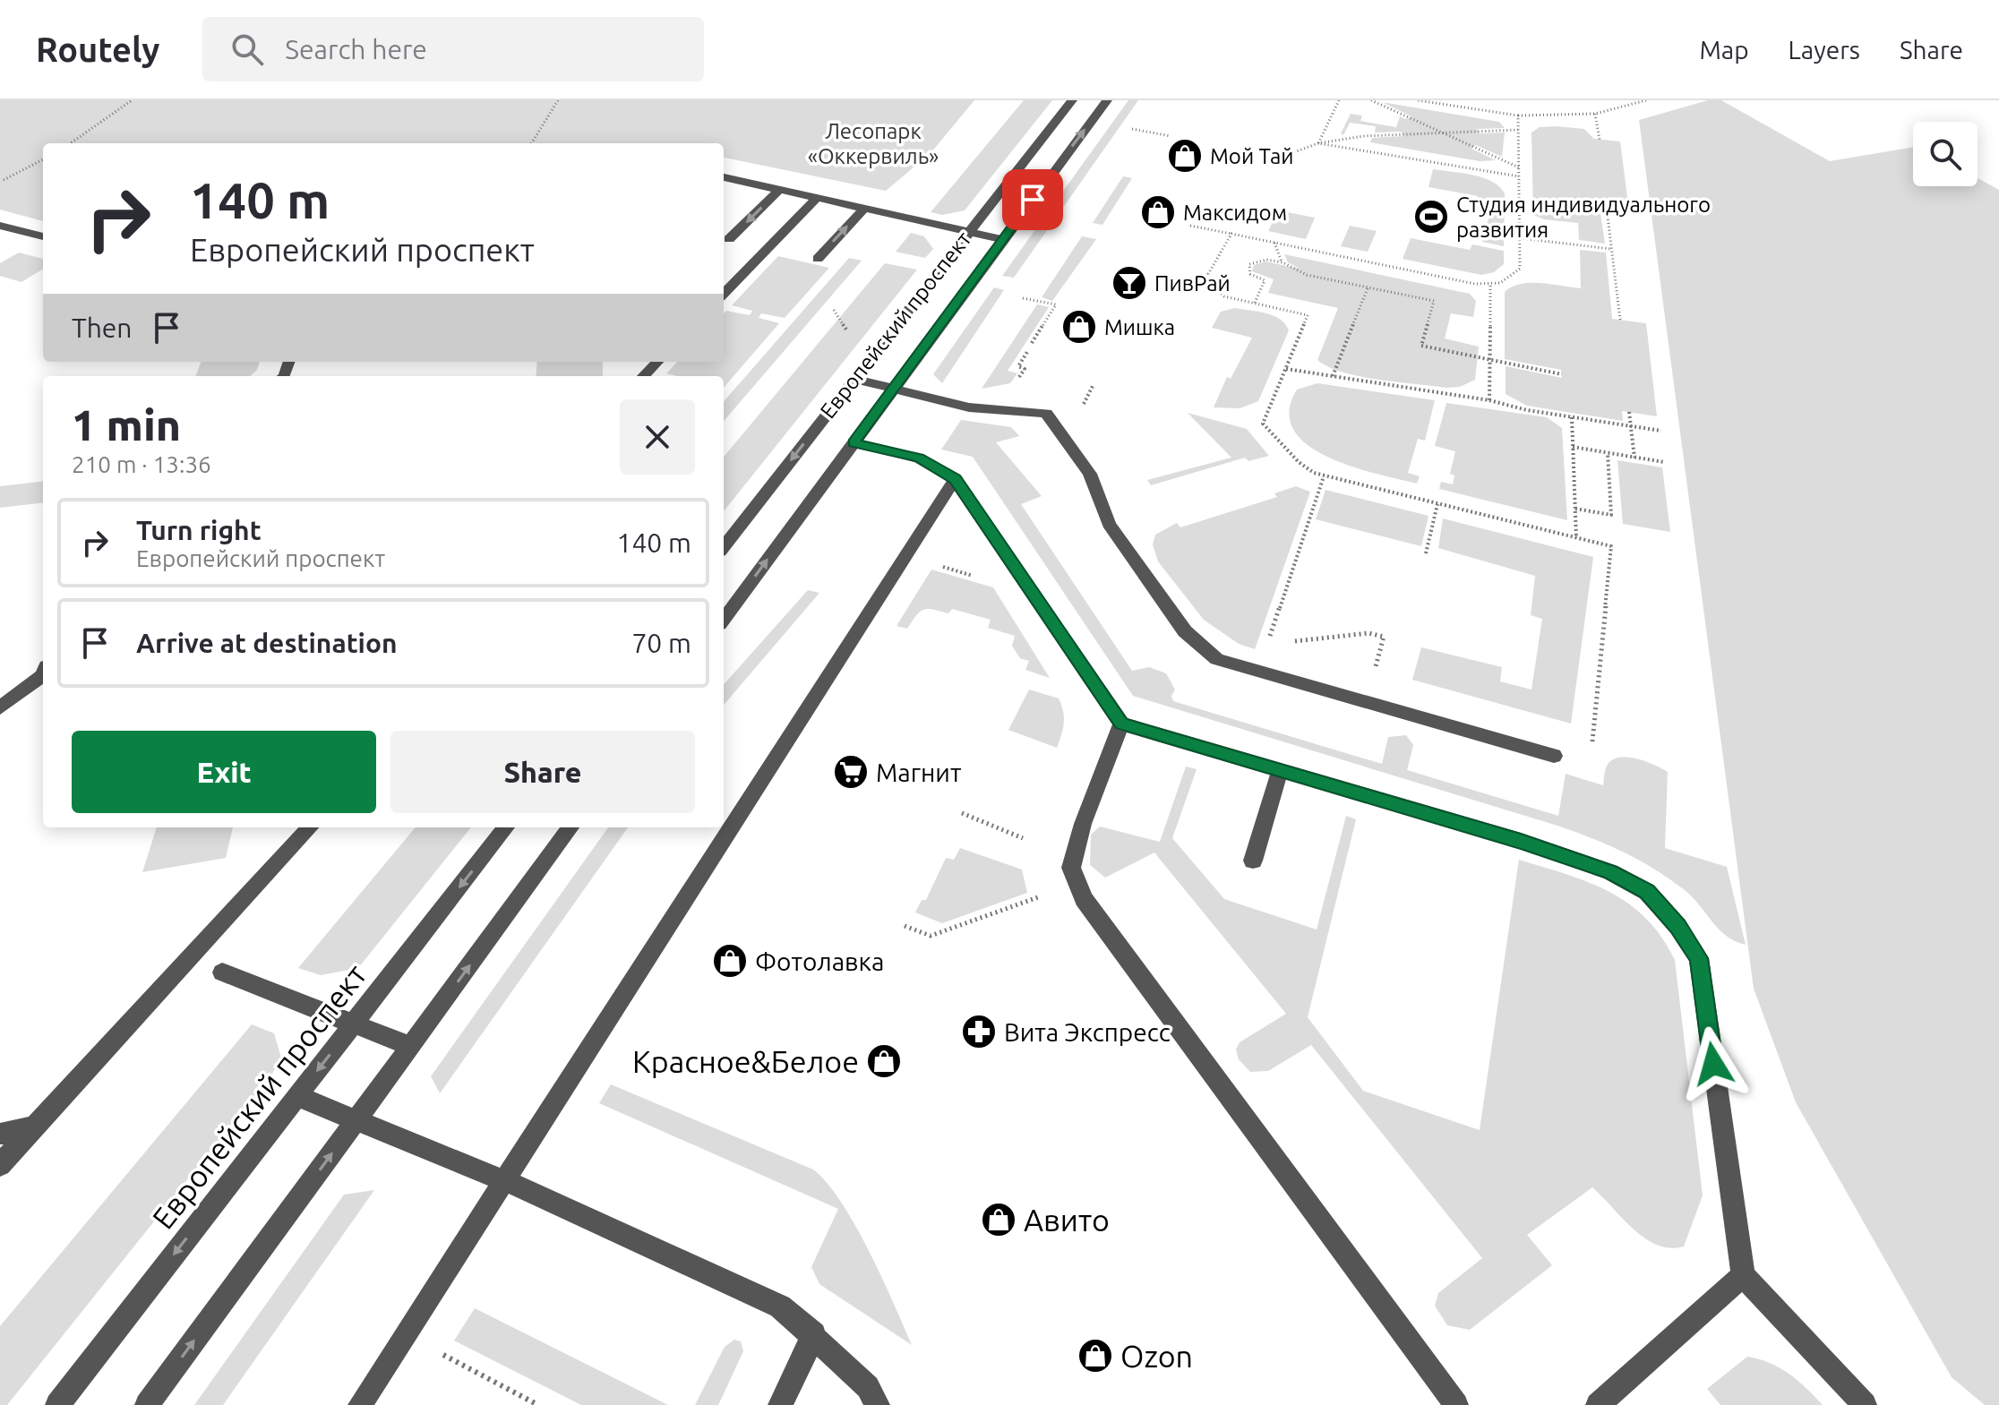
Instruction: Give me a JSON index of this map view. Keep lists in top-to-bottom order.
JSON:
{
  "streets": {
    "street": ["Европейский проспект"]
  },
  "parks": ["Лесопарк «Оккервиль»"],
  "places": {
    "shop": [
      "Мой Тай",
      "Максидом",
      "Мишка",
      "Фотолавка",
      "Красное&Белое",
      "Авито",
      "Ozon"
    ],
    "sports": ["Студия индивидуального развития"],
    "bar": ["ПивРай"],
    "supermarket": ["Магнит"],
    "pharmacy": ["Вита Экспресс"]
  },
  "page": {
    "header": "Routely",
    "search": "Search here",
    "nav": ["Map", "Layers", "Share"],
    "turn": ["140 m", "Европейский проспект"],
    "then": "Then",
    "heading": ["1 min", "210 m · 13:36"],
    "list": [
      {
        "name": "Turn right",
        "note": "Европейский проспект",
        "value": "140 m"
      },
      {
        "name": "Arrive at destination",
        "value": "70 m"
      }
    ],
    "buttons": ["Exit", "Share"]
  }
}
